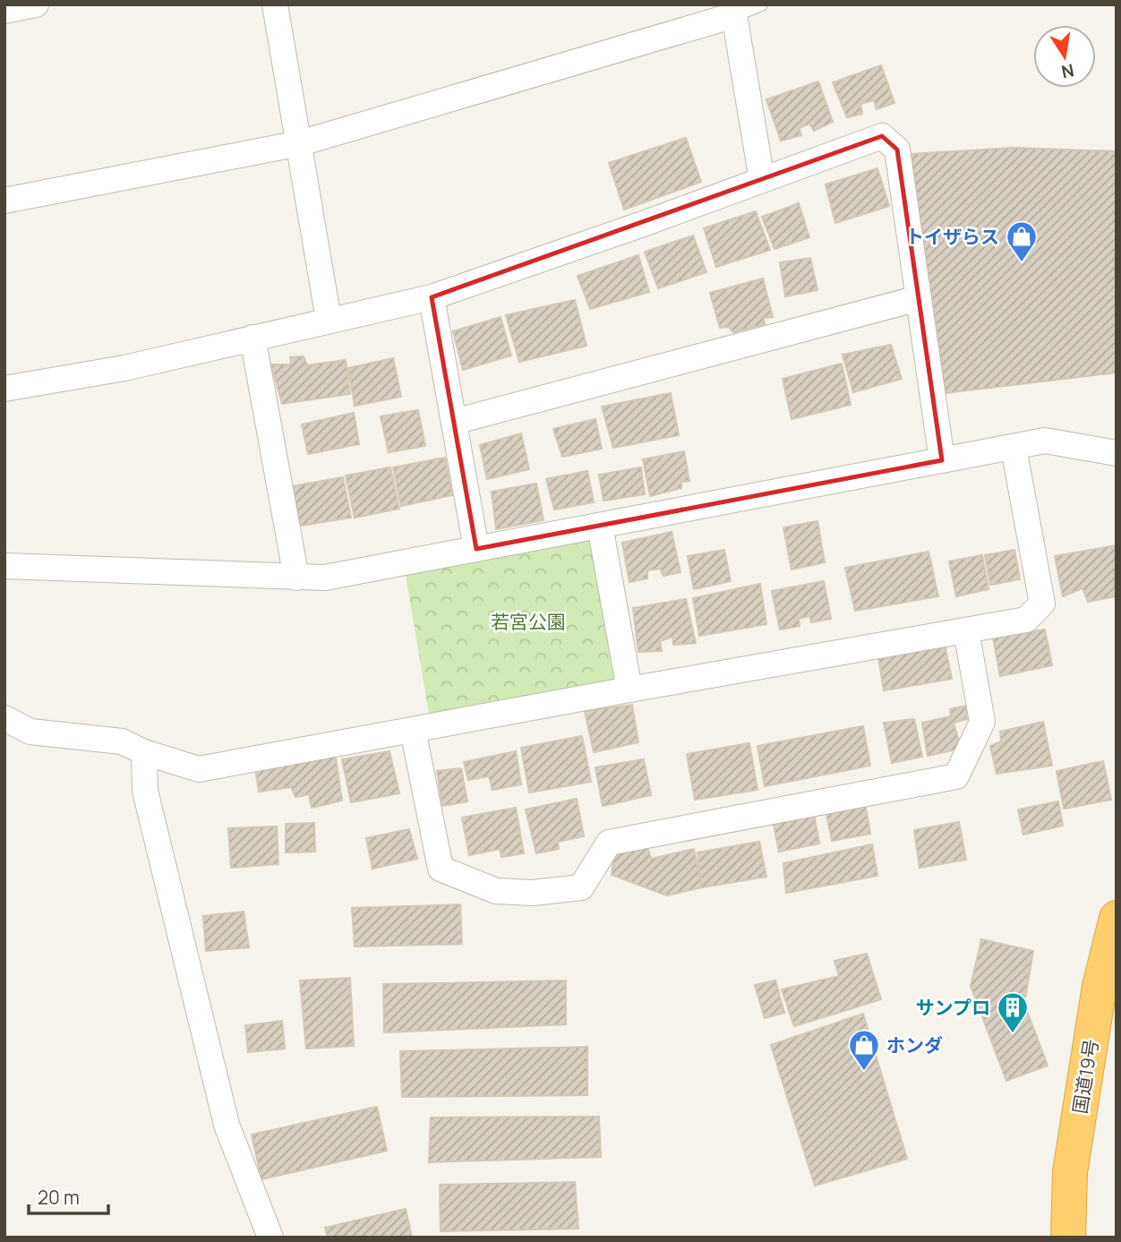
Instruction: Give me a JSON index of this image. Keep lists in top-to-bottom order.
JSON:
{
  "streets": {
    "highway": ["国道19号"]
  },
  "parks": ["若宮公園"],
  "places": {
    "shop": ["トイザらス", "ホンダ"],
    "building": ["サンプロ"]
  },
  "scale_bar": "20 m",
  "north": "bottom"
}
